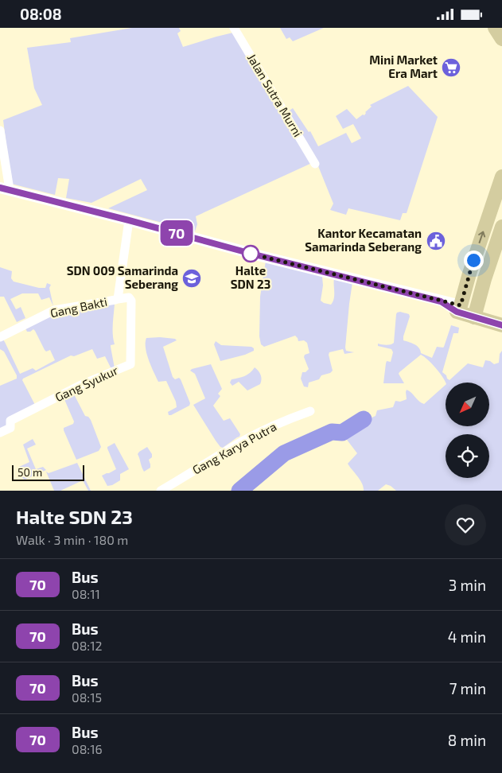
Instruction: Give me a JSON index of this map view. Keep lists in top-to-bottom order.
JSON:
{
  "streets": {
    "street": [
      "Jalan Sutra Murni",
      "Gang Bakti",
      "Gang Syukur",
      "Gang Karya Putra"
    ]
  },
  "crossings": [
    ["Gang Bakti", "Gang Syukur"]
  ],
  "places": {
    "supermarket": ["Mini Market Era Mart"],
    "public building": ["Kantor Kecamatan Samarinda Seberang"],
    "other": ["Halte SDN 23"],
    "school or university": ["SDN 009 Samarinda Seberang"]
  },
  "lines": ["bus line 70"],
  "scale_bar": "50 m",
  "north": "bottom left",
  "page": {
    "status": "08:08",
    "on_map": "70",
    "scale": "50 m",
    "heading": ["Halte SDN 23", "Walk · 3 min · 180 m"],
    "list": [
      {
        "mark": "70",
        "name": "Bus",
        "note": "08:11",
        "value": "3 min"
      },
      {
        "mark": "70",
        "name": "Bus",
        "note": "08:12",
        "value": "4 min"
      },
      {
        "mark": "70",
        "name": "Bus",
        "note": "08:15",
        "value": "7 min"
      },
      {
        "mark": "70",
        "name": "Bus",
        "note": "08:16",
        "value": "8 min"
      }
    ]
  }
}
